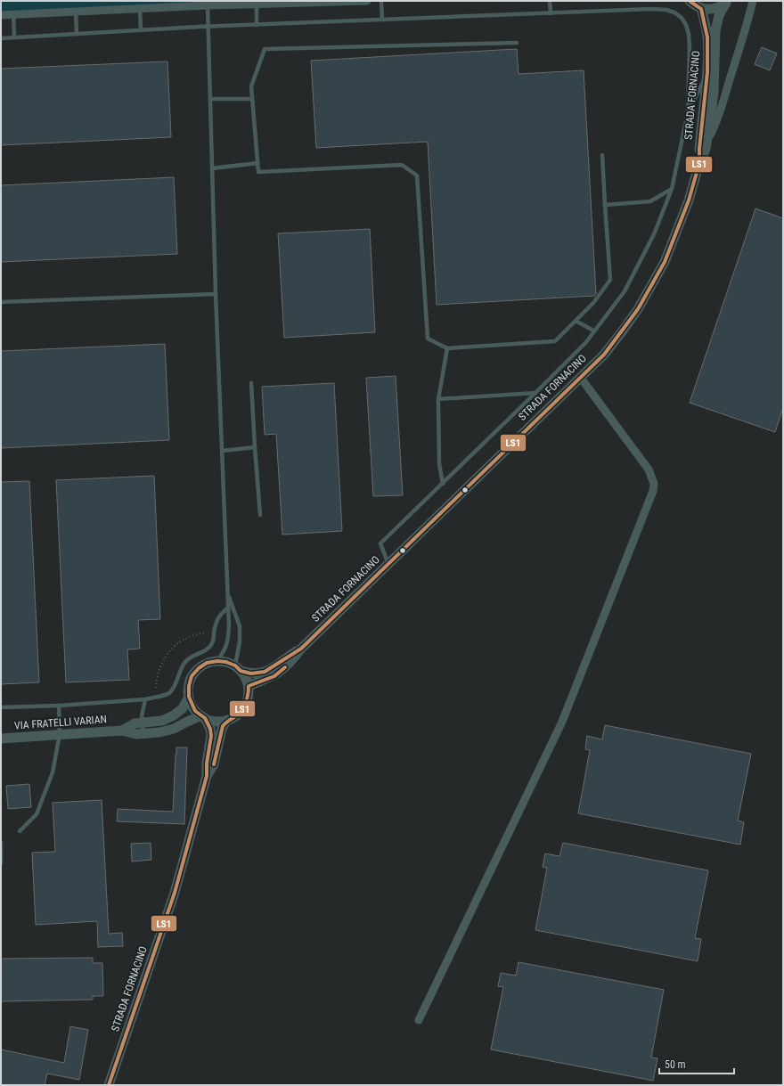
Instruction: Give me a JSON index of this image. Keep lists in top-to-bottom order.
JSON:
{
  "streets": {
    "street": ["STRADA FORNACINO", "VIA FRATELLI VARIAN"]
  },
  "crossings": [
    ["STRADA FORNACINO", "VIA FRATELLI VARIAN"]
  ],
  "lines": ["transit line LS1"],
  "scale_bar": "50 m"
}
